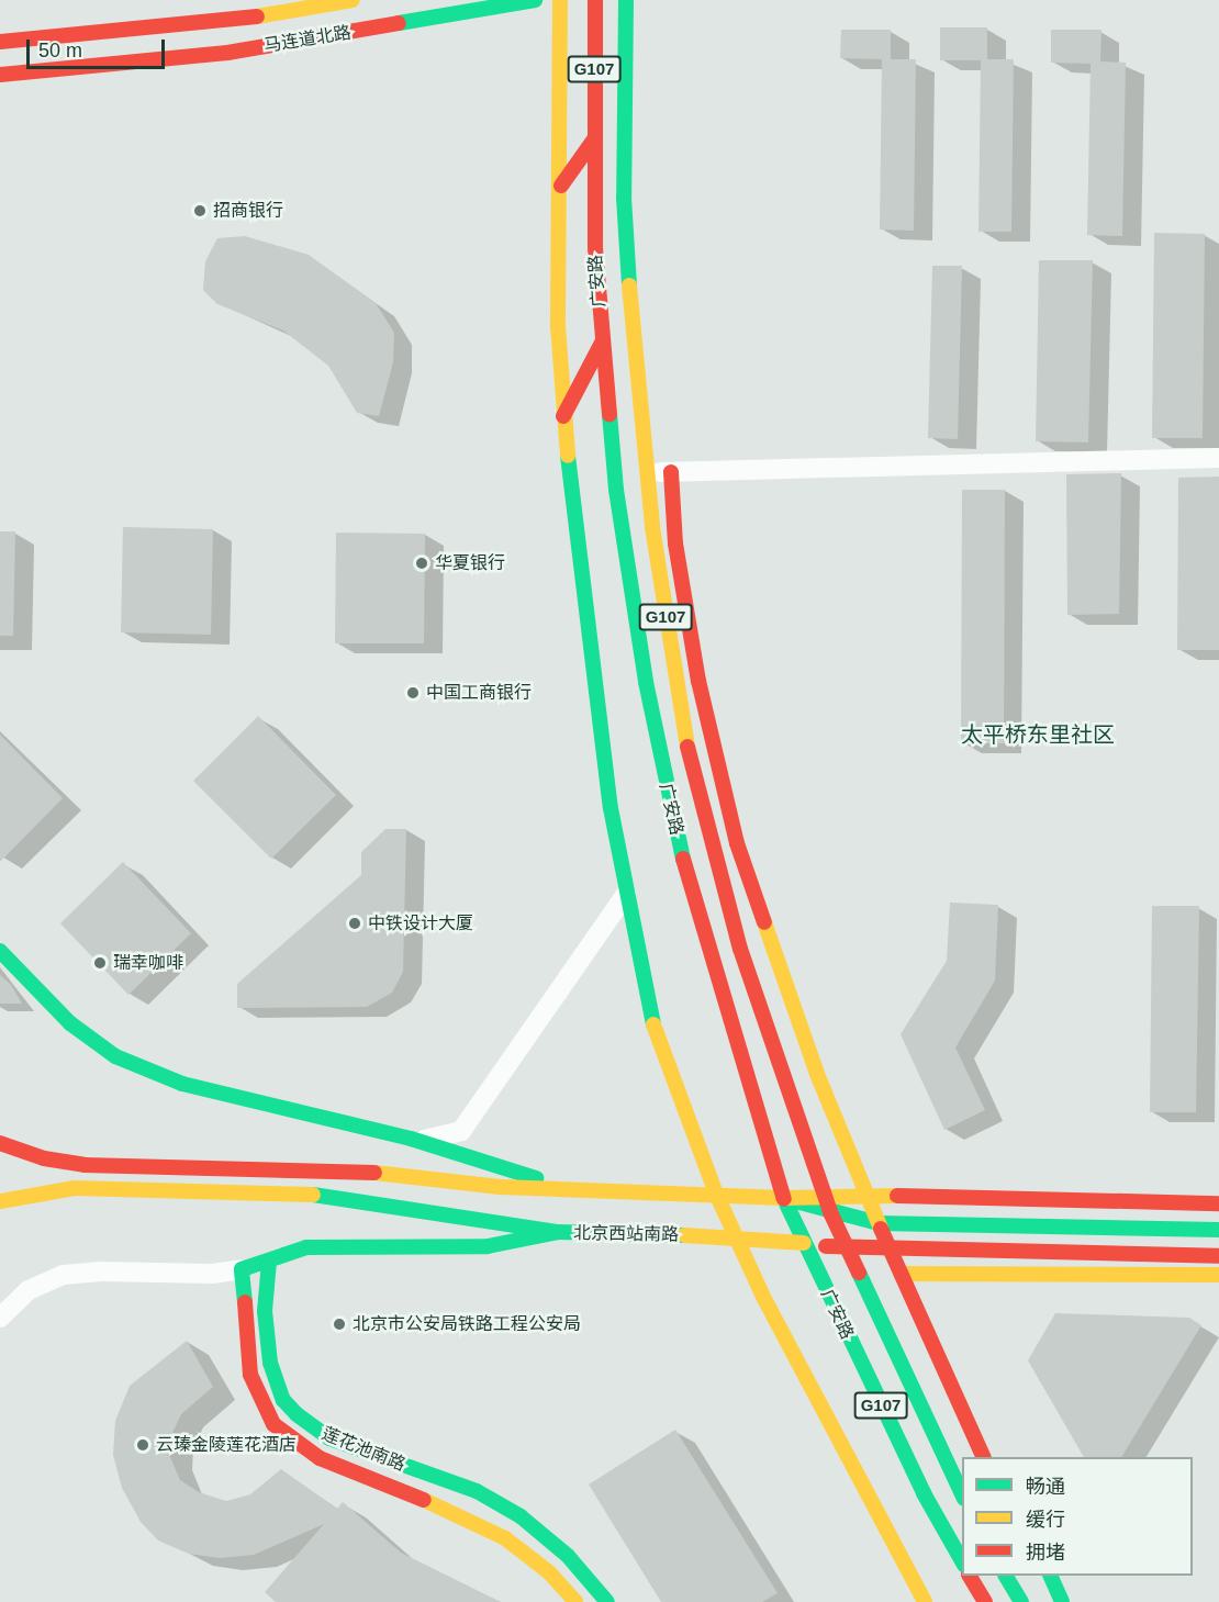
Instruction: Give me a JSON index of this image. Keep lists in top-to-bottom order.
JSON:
{
  "streets": {
    "main road": [
      "马连道北路",
      "G107",
      "广安路",
      "北京西站南路",
      "莲花池南路"
    ]
  },
  "crossings": [
    ["广安路", "北京西站南路"]
  ],
  "districts": ["太平桥东里社区"],
  "places": [
    "招商银行",
    "华夏银行",
    "中国工商银行",
    "中铁设计大厦",
    "瑞幸咖啡",
    "北京市公安局铁路工程公安局",
    "云瑧金陵莲花酒店"
  ],
  "legend": ["畅通", "缓行", "拥堵"],
  "scale_bar": "50 m"
}
